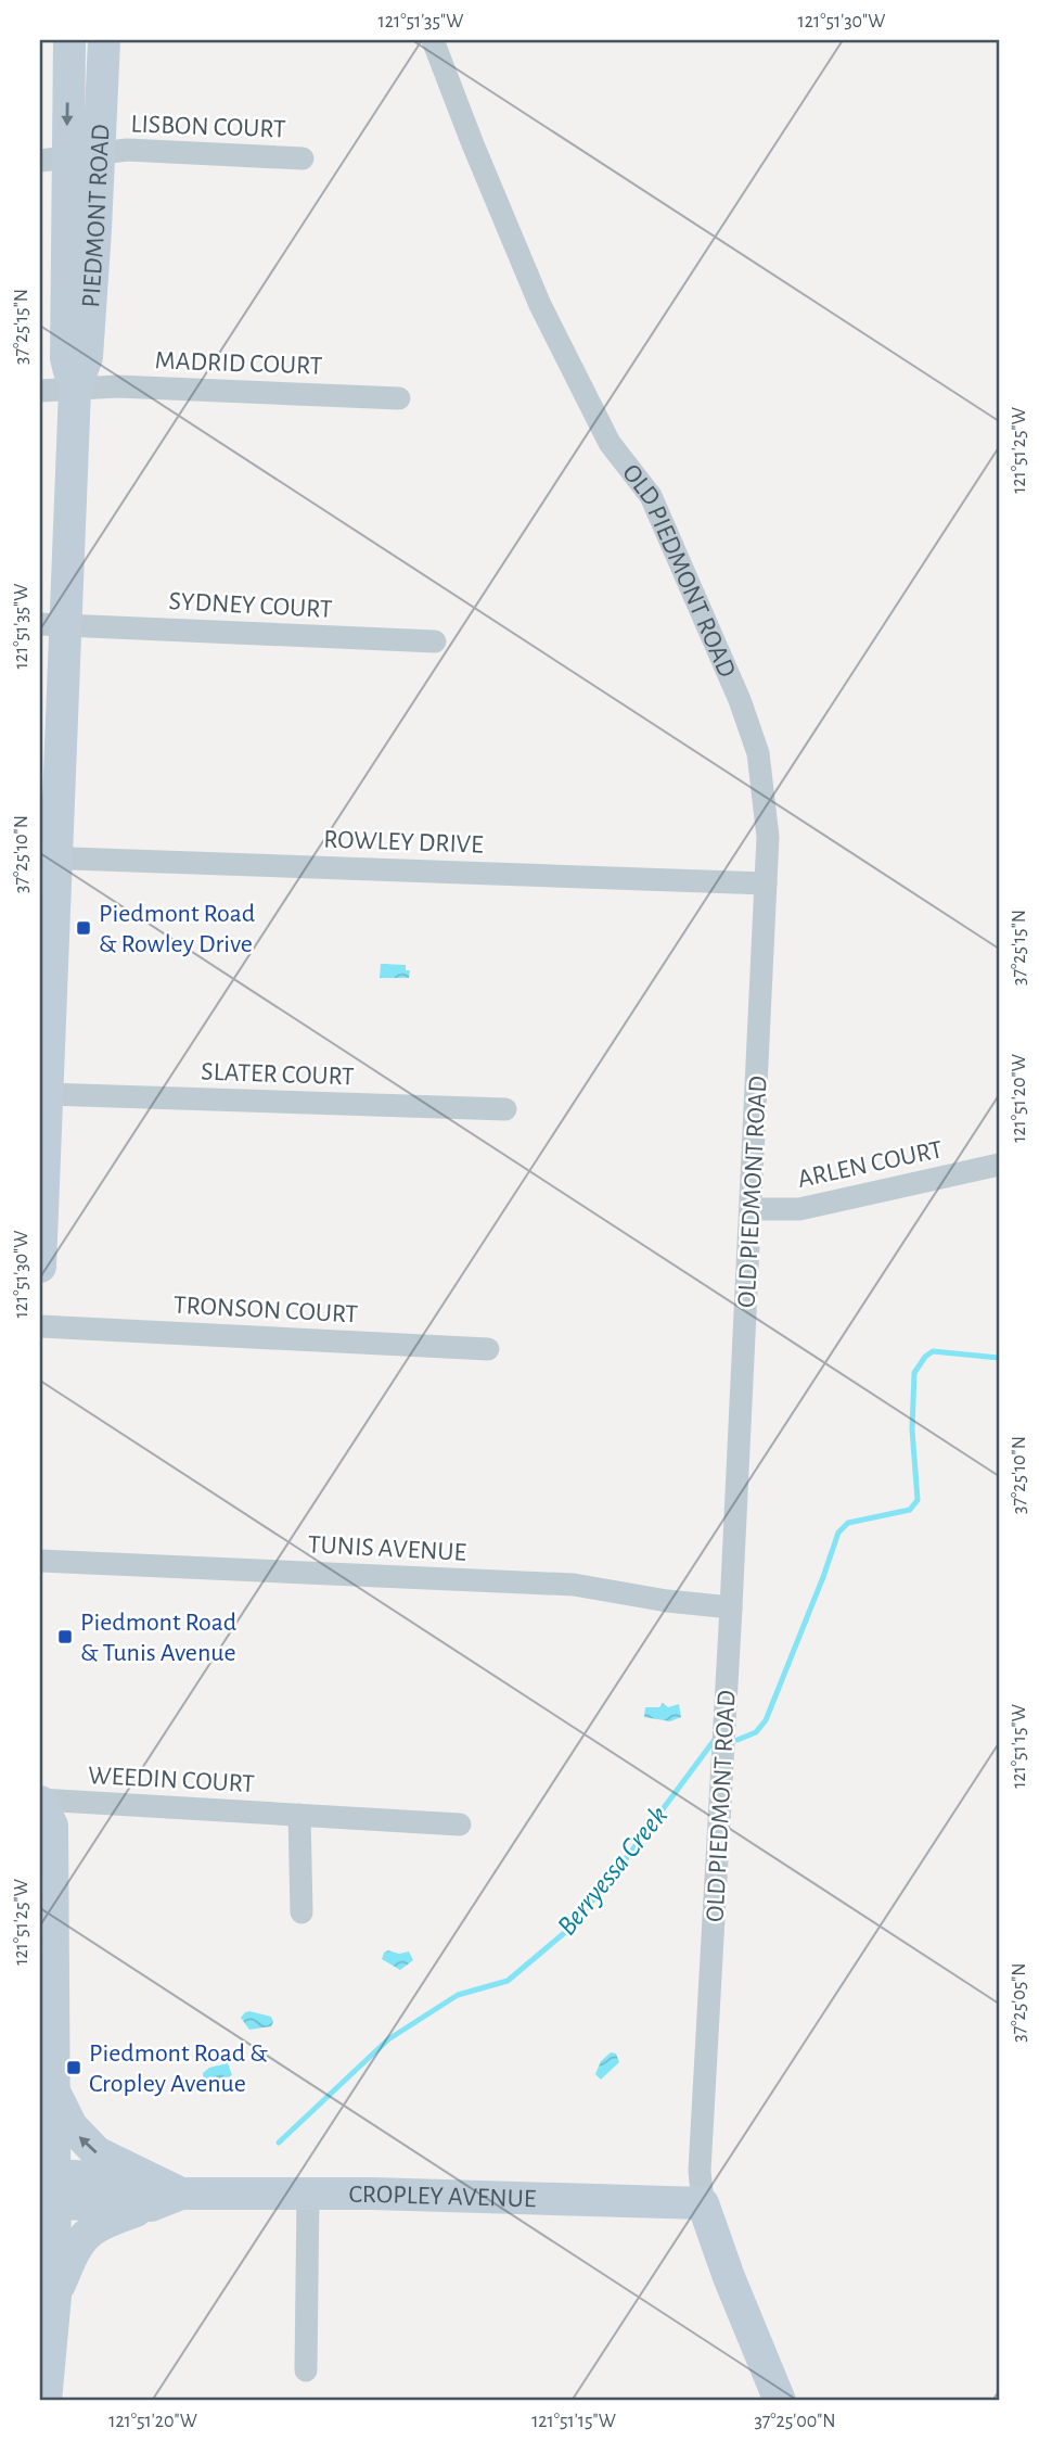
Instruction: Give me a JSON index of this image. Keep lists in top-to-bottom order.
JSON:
{
  "streets": {
    "main road": ["PIEDMONT ROAD", "OLD PIEDMONT ROAD", "CROPLEY AVENUE"],
    "street": [
      "LISBON COURT",
      "MADRID COURT",
      "SYDNEY COURT",
      "ROWLEY DRIVE",
      "SLATER COURT",
      "ARLEN COURT",
      "TRONSON COURT",
      "TUNIS AVENUE",
      "WEEDIN COURT"
    ]
  },
  "crossings": [
    ["LISBON COURT", "PIEDMONT ROAD"],
    ["PIEDMONT ROAD", "MADRID COURT"],
    ["PIEDMONT ROAD", "SYDNEY COURT"],
    ["PIEDMONT ROAD", "ROWLEY DRIVE"],
    ["PIEDMONT ROAD", "SLATER COURT"],
    ["OLD PIEDMONT ROAD", "ROWLEY DRIVE"],
    ["OLD PIEDMONT ROAD", "ARLEN COURT"],
    ["OLD PIEDMONT ROAD", "TUNIS AVENUE"],
    ["OLD PIEDMONT ROAD", "CROPLEY AVENUE"]
  ],
  "water": ["Berryessa Creek"],
  "places": {
    "transit": ["Piedmont Road & Rowley Drive", "Piedmont Road & Tunis Avenue", "Piedmont Road & Cropley Avenue"]
  },
  "coordinates": [
    "121°51'35\"W",
    "121°51'30\"W",
    "37°25'15\"N",
    "121°51'25\"W",
    "37°25'10\"N",
    "121°51'20\"W",
    "121°51'15\"W",
    "37°25'05\"N",
    "37°25'00\"N"
  ]
}
